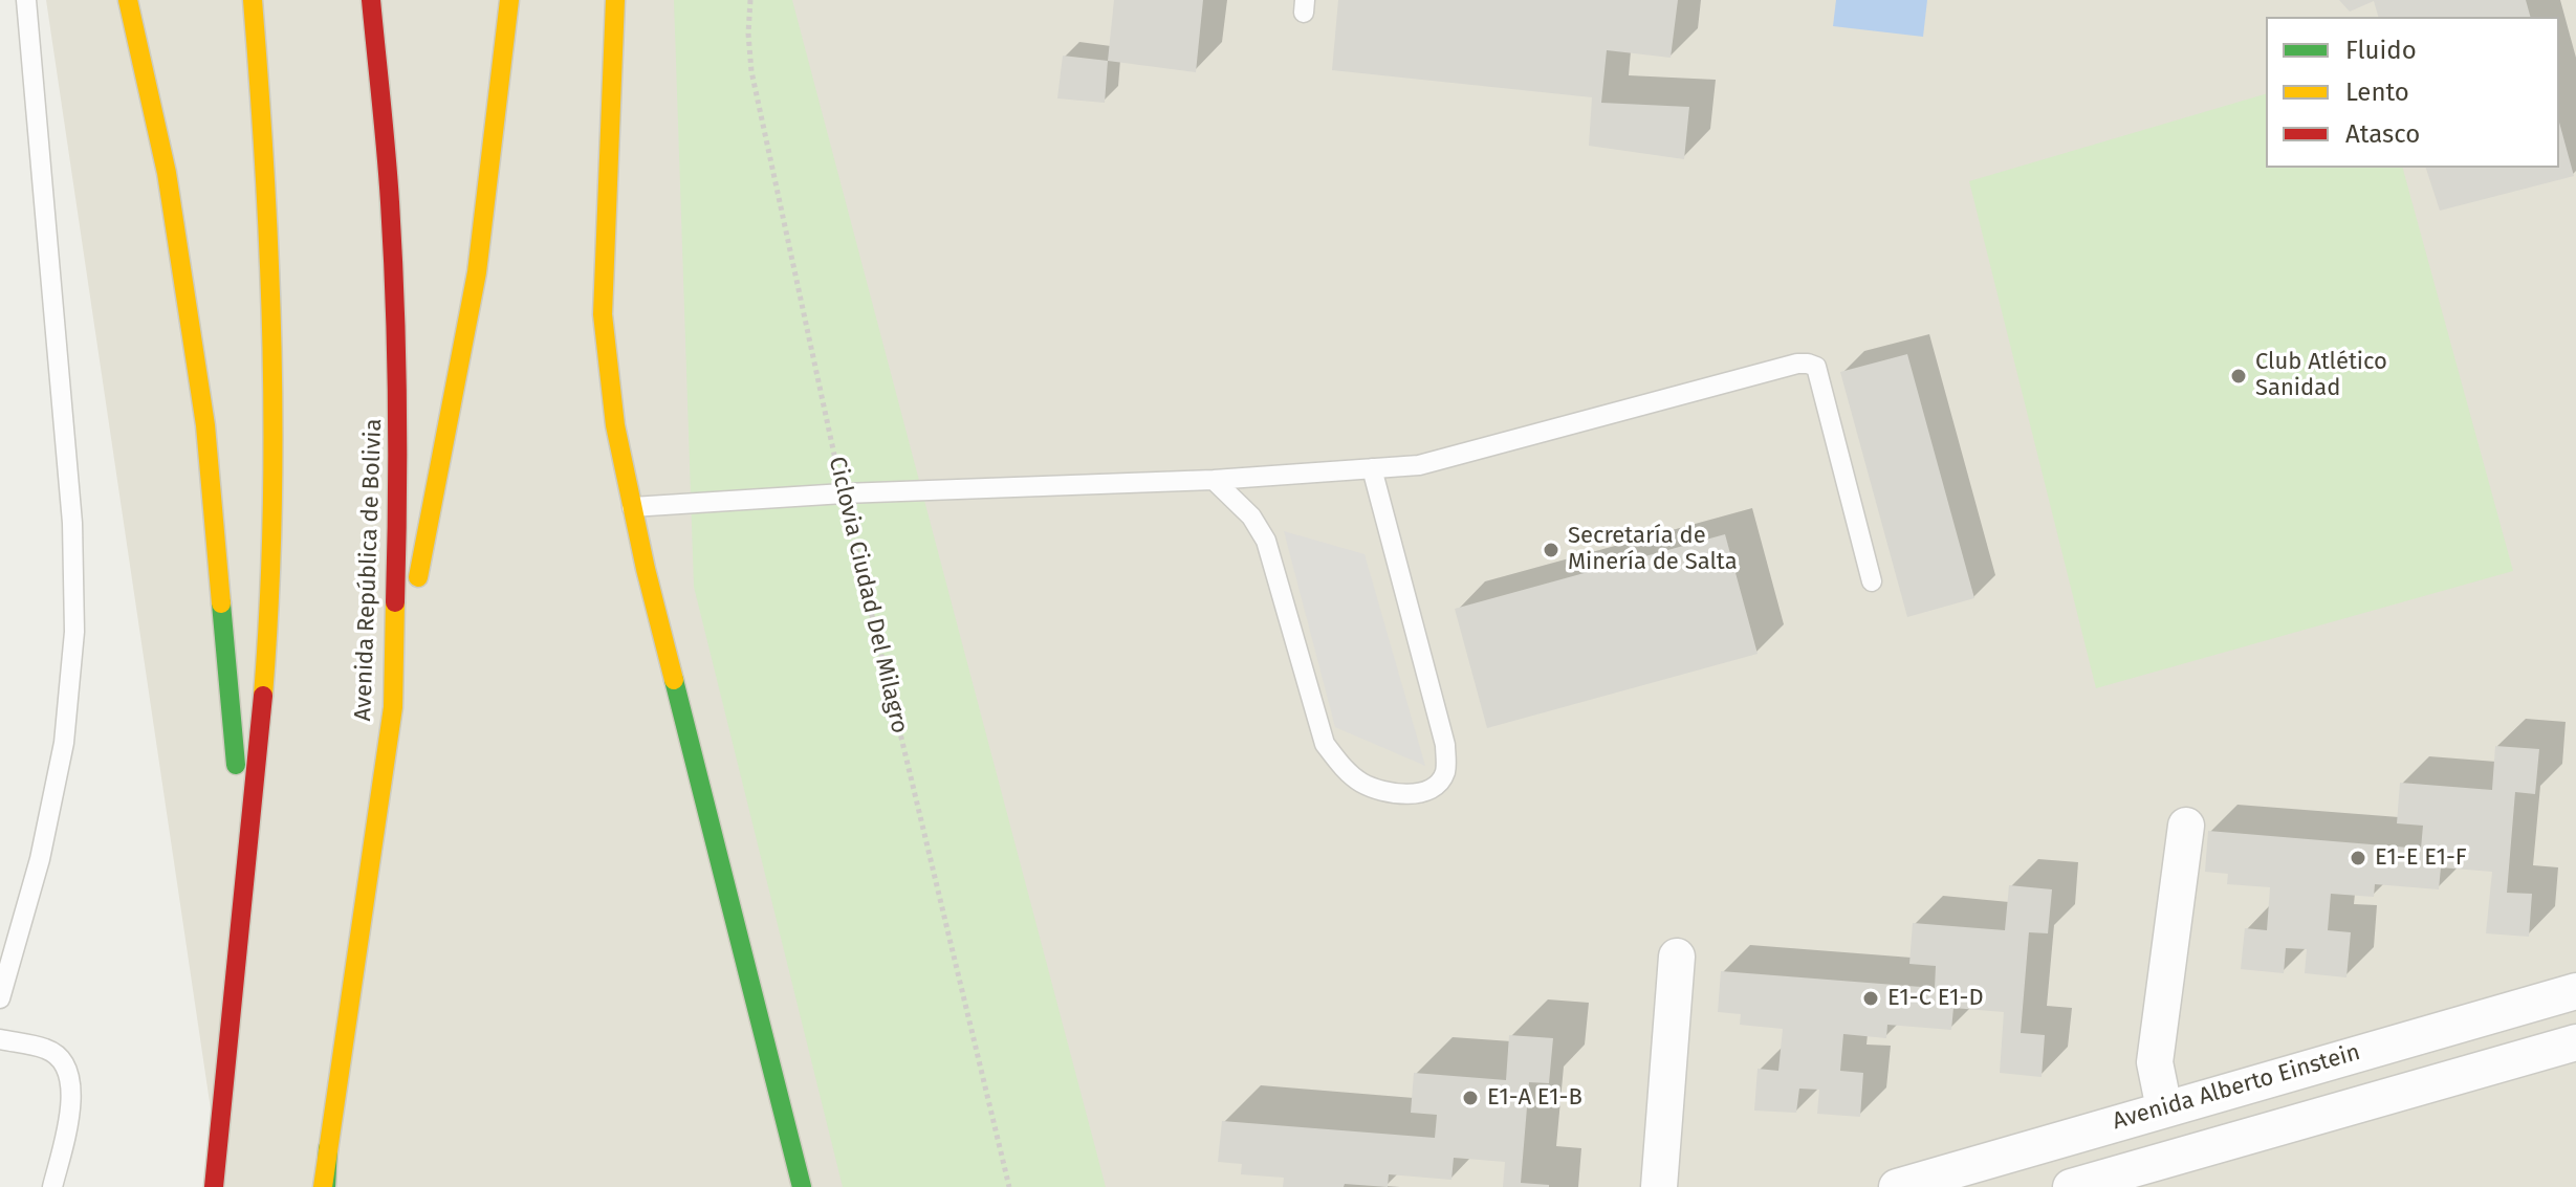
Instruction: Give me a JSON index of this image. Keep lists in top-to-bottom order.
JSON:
{
  "streets": {
    "main road": ["Avenida República de Bolivia"],
    "street": ["Avenida Alberto Einstein"],
    "path": ["Ciclovia Ciudad Del Milagro"]
  },
  "places": [
    "Club Atlético Sanidad",
    "Secretaría de Minería de Salta",
    "E1-E E1-F",
    "E1-C E1-D",
    "E1-A E1-B"
  ],
  "legend": ["Fluido", "Lento", "Atasco"]
}
